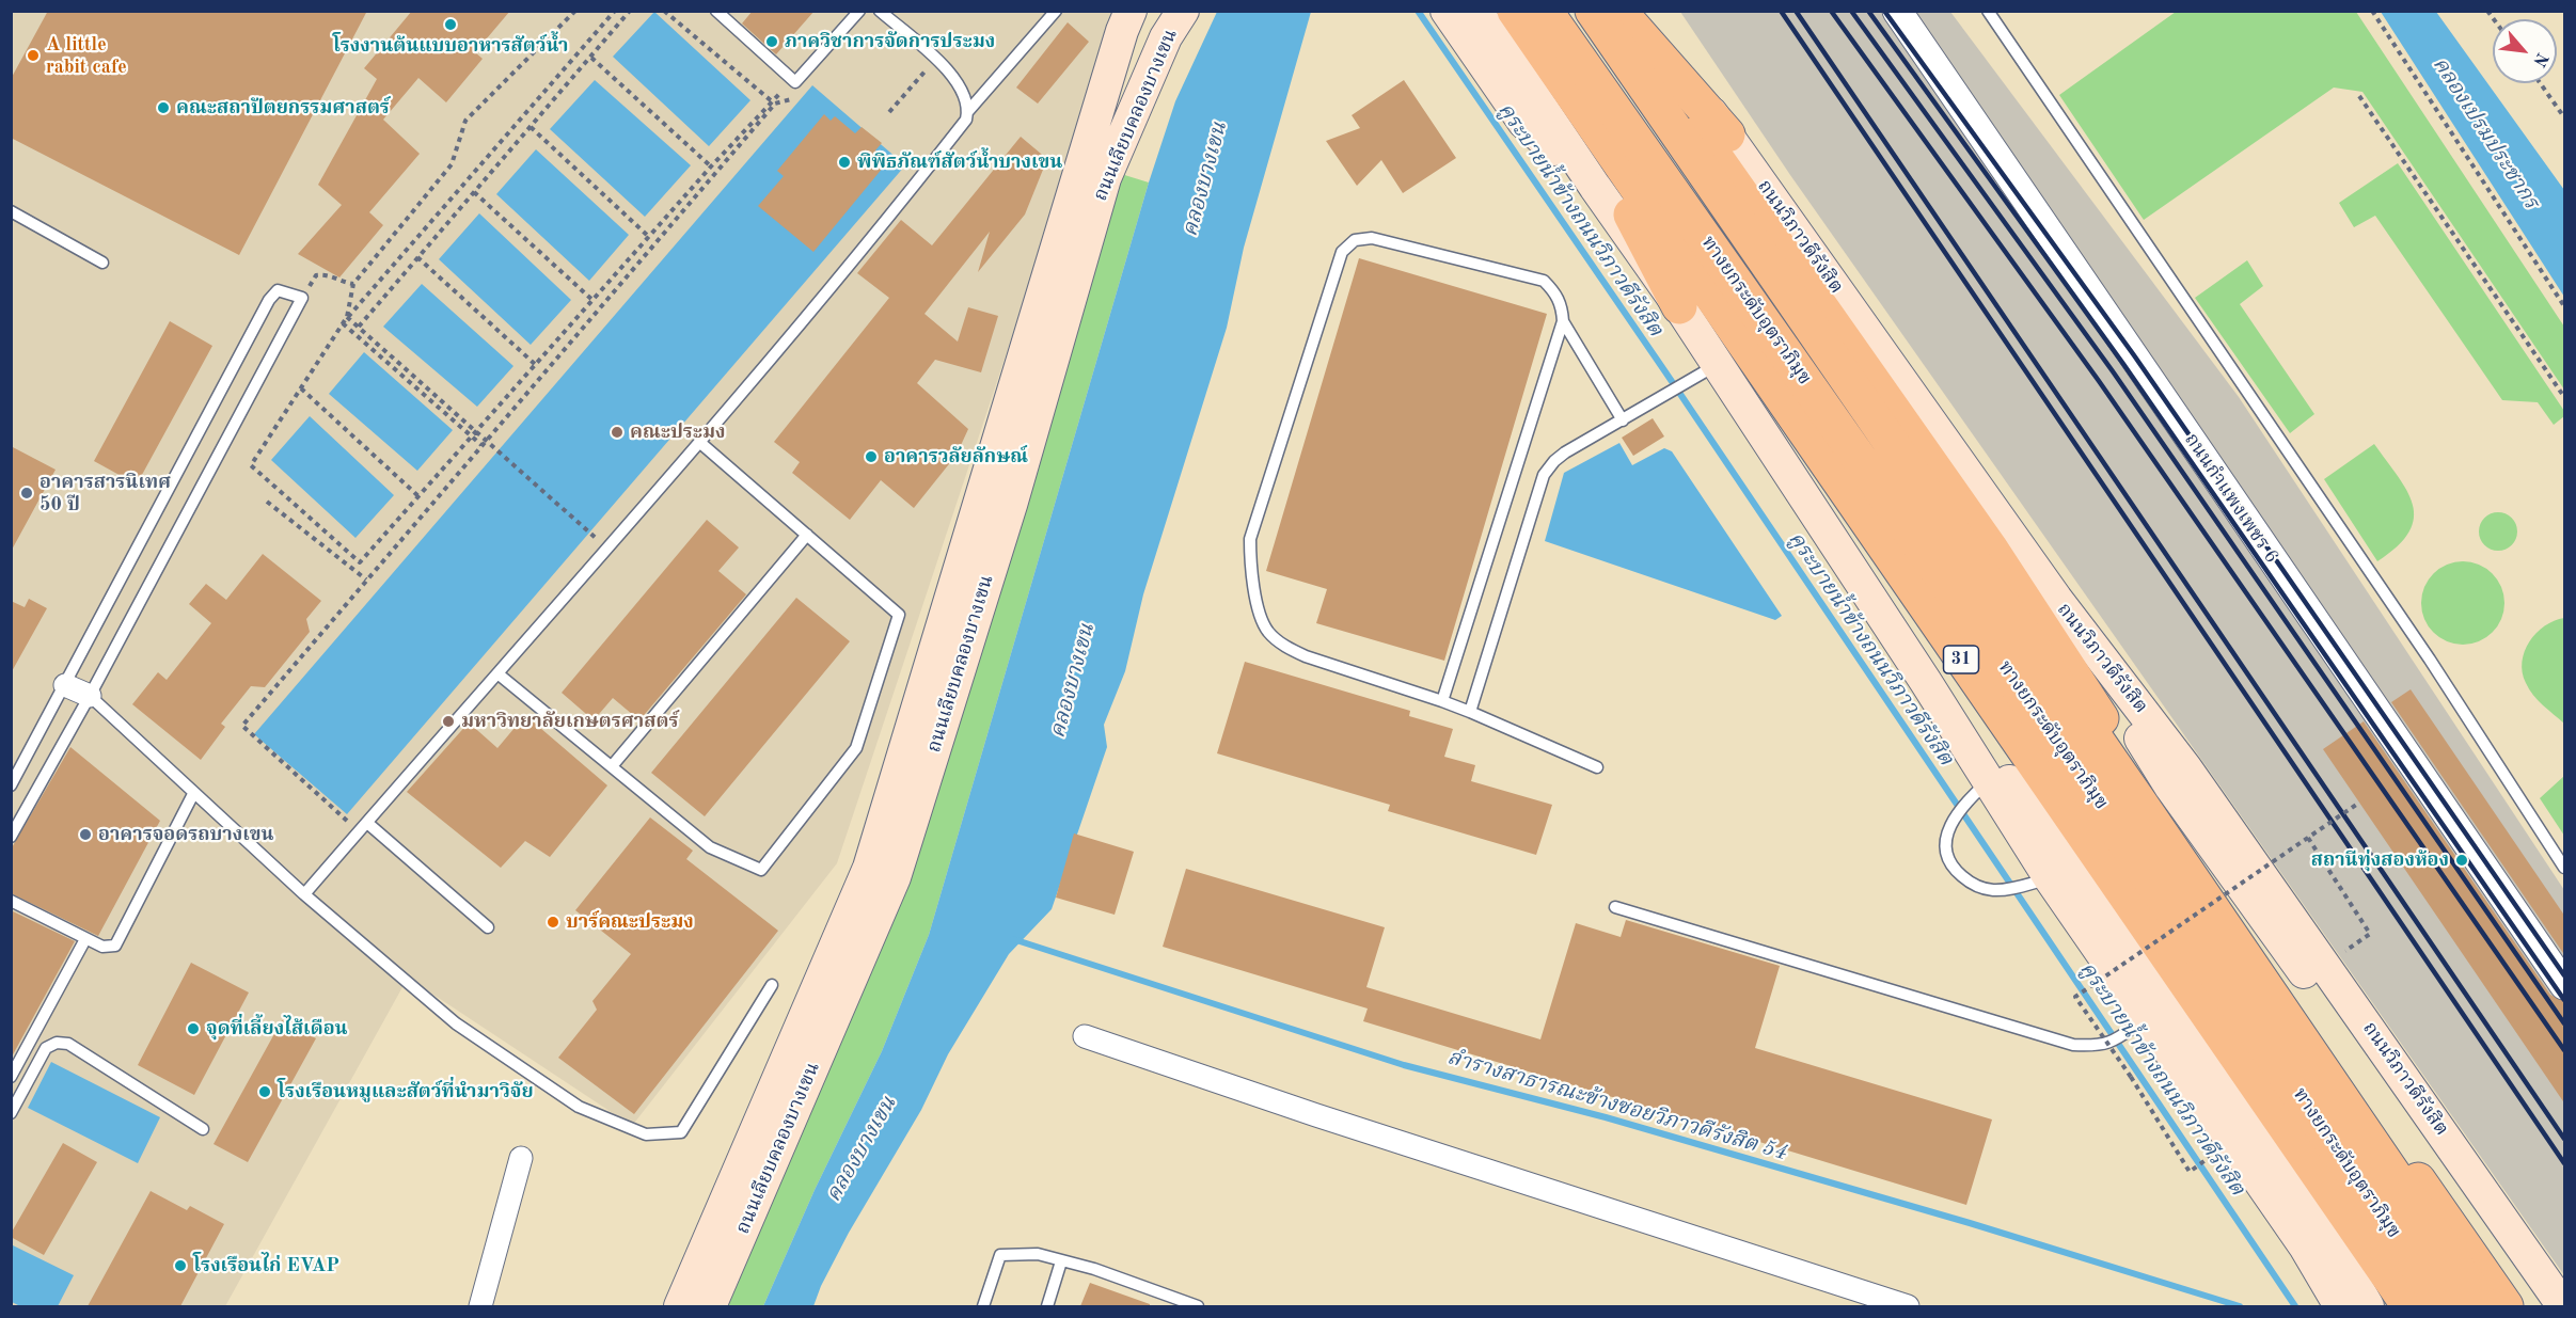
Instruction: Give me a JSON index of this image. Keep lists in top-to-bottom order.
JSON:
{
  "streets": {
    "highway": ["ถนนวิภาวดีรังสิต", "ทางยกระดับอุตราภิมุข", "31"],
    "main road": ["ถนนเลียบคลองบางเขน"],
    "street": ["ถนนกำแพงเพชร 6"]
  },
  "water": [
    "คลองเปรมประชากร",
    "คลองบางเขน",
    "คูระบายน้ำข้างถนนวิภาวดีรังสิต",
    "ลำรางสาธารณะข้างซอยวิภาวดีรังสิต 54"
  ],
  "places": [
    "โรงงานต้นแบบอาหารสัตว์น้ำ",
    "ภาควิชาการจัดการประมง",
    "A little rabit cafe",
    "คณะสถาปัตยกรรมศาสตร์",
    "พิพิธภัณฑ์สัตว์น้ำบางเขน",
    "คณะประมง",
    "อาคารวลัยลักษณ์",
    "อาคารสารนิเทศ 50 ปี",
    "มหาวิทยาลัยเกษตรศาสตร์",
    "อาคารจอดรถบางเขน",
    "สถานีทุ่งสองห้อง",
    "บาร์คณะประมง",
    "จุดที่เลี้ยงไส้เดือน",
    "โรงเรือนหมูและสัตว์ที่นำมาวิจัย",
    "โรงเรือนไก่ EVAP"
  ],
  "north": "bottom right"
}
